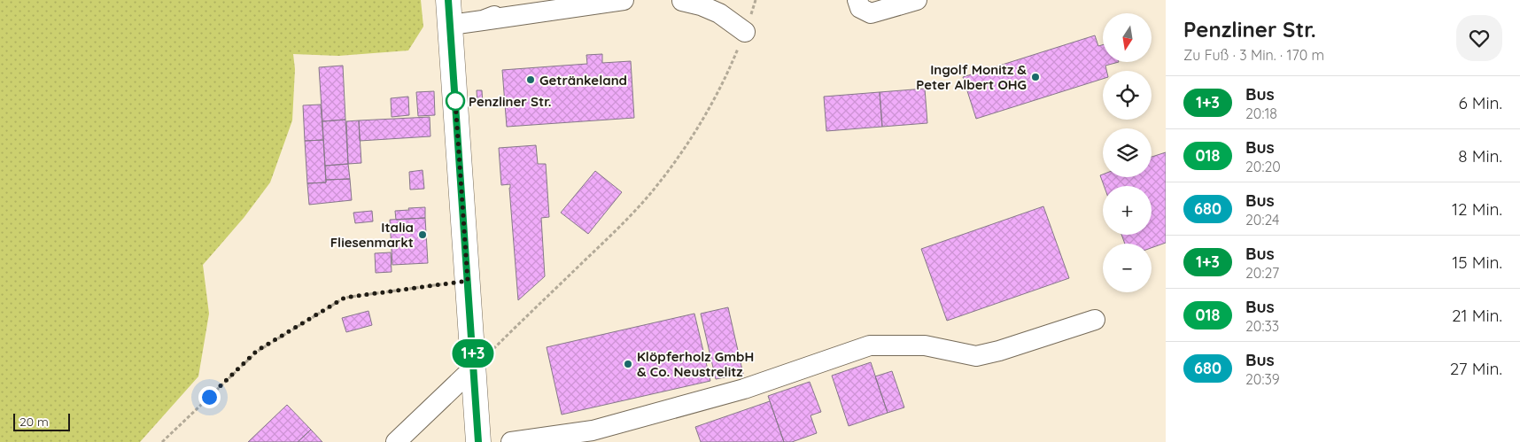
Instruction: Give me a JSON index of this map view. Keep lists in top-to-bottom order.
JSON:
{
  "places": [
    "Ingolf Monitz & Peter Albert OHG",
    "Getränkeland",
    "Penzliner Str.",
    "Italia Fliesenmarkt",
    "Klöpferholz GmbH & Co. Neustrelitz"
  ],
  "lines": ["bus line 1+3"],
  "scale_bar": "20 m",
  "north": "bottom",
  "page": {
    "on_map": "1+3",
    "heading": ["Penzliner Str.", "Zu Fuß · 3 Min. · 170 m"],
    "map_buttons": ["+", "−"],
    "list": [
      {
        "mark": "1+3",
        "name": "Bus",
        "note": "20:18",
        "value": "6 Min."
      },
      {
        "mark": "018",
        "name": "Bus",
        "note": "20:20",
        "value": "8 Min."
      },
      {
        "mark": "680",
        "name": "Bus",
        "note": "20:24",
        "value": "12 Min."
      },
      {
        "mark": "1+3",
        "name": "Bus",
        "note": "20:27",
        "value": "15 Min."
      },
      {
        "mark": "018",
        "name": "Bus",
        "note": "20:33",
        "value": "21 Min."
      },
      {
        "mark": "680",
        "name": "Bus",
        "note": "20:39",
        "value": "27 Min."
      }
    ],
    "scale": "20 m"
  }
}
